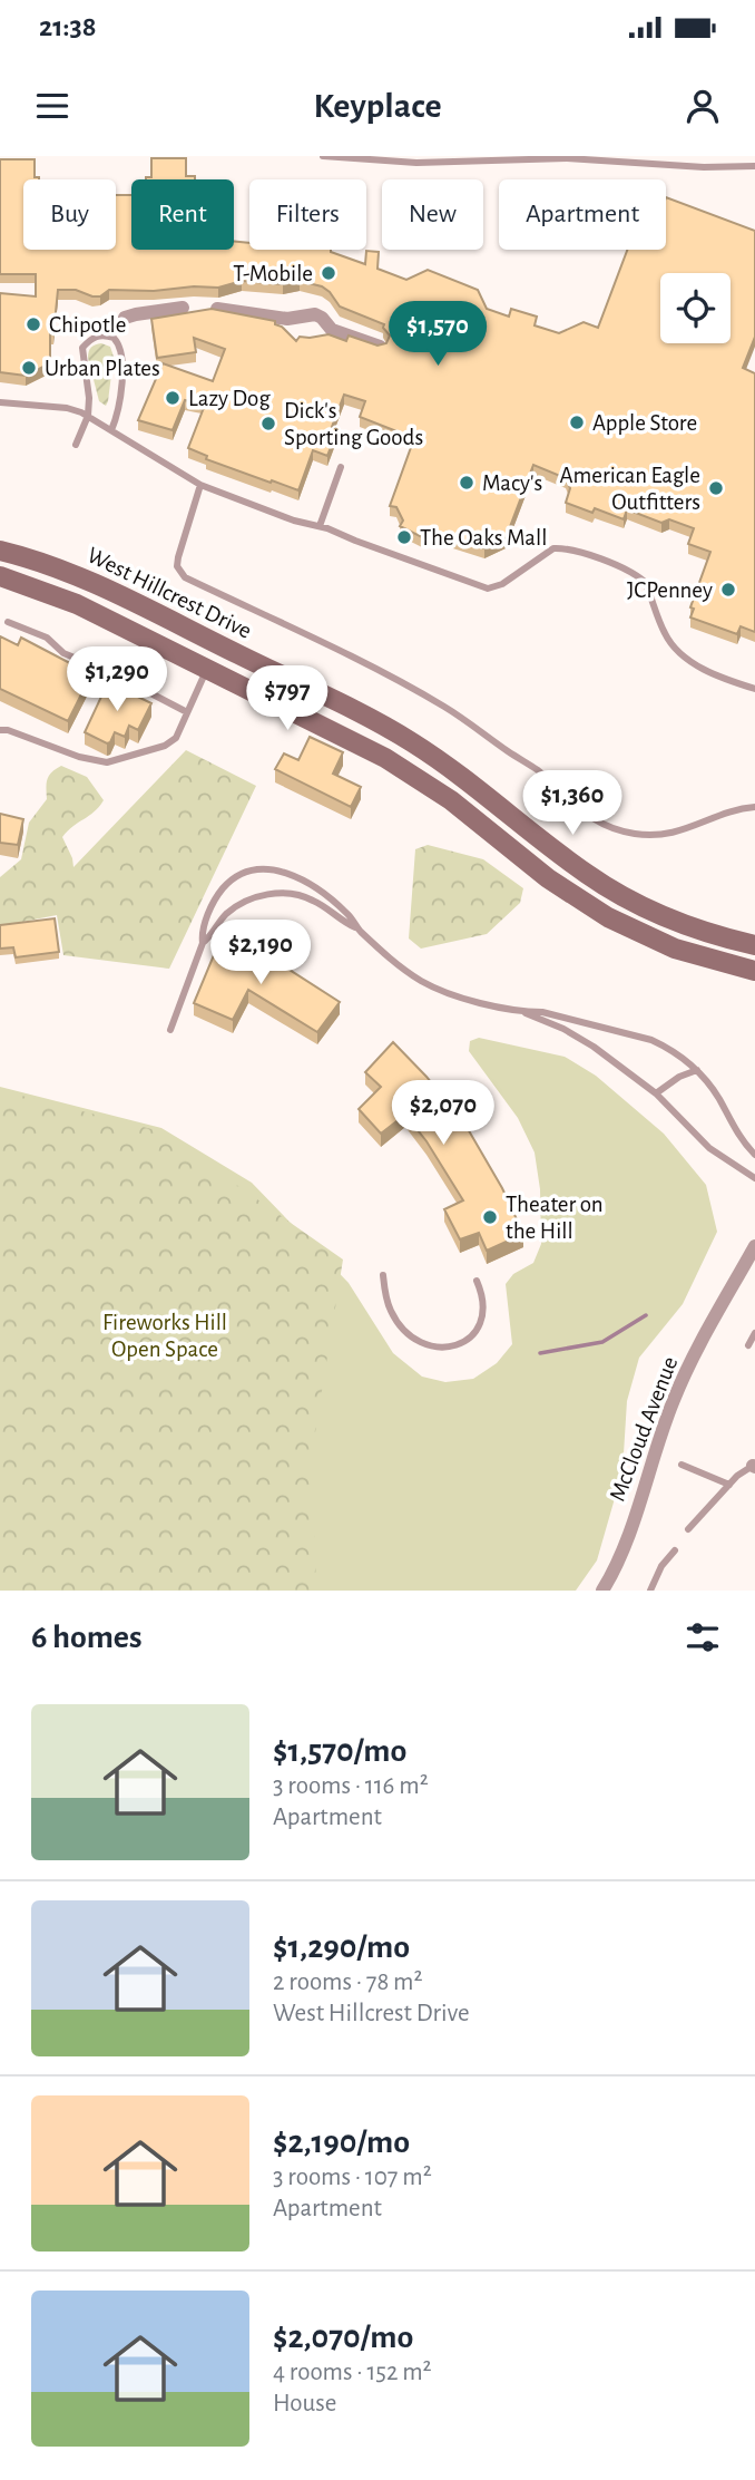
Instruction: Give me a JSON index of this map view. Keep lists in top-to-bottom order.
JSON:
{
  "streets": {
    "main road": ["West Hillcrest Drive"],
    "street": ["McCloud Avenue"]
  },
  "parks": ["Fireworks Hill Open Space"],
  "places": [
    "T-Mobile",
    "Chipotle",
    "Urban Plates",
    "Lazy Dog",
    "Apple Store",
    "Dick's Sporting Goods",
    "Macy's",
    "American Eagle Outfitters",
    "The Oaks Mall",
    "JCPenney",
    "Theater on the Hill"
  ],
  "page": {
    "status": "21:38",
    "header": "Keyplace",
    "chip": [
      "Buy",
      "Rent",
      "Filters",
      "New",
      "Apartment"
    ],
    "price": [
      "$1,570",
      "$1,290",
      "$797",
      "$1,360",
      "$2,190",
      "$2,070"
    ],
    "heading": "6 homes",
    "list": [
      {
        "name": "$1,570/mo",
        "note": "3 rooms · 116 m² · Apartment"
      },
      {
        "name": "$1,290/mo",
        "note": "2 rooms · 78 m² · West Hillcrest Drive"
      },
      {
        "name": "$2,190/mo",
        "note": "3 rooms · 107 m² · Apartment"
      },
      {
        "name": "$2,070/mo",
        "note": "4 rooms · 152 m² · House"
      }
    ]
  }
}
